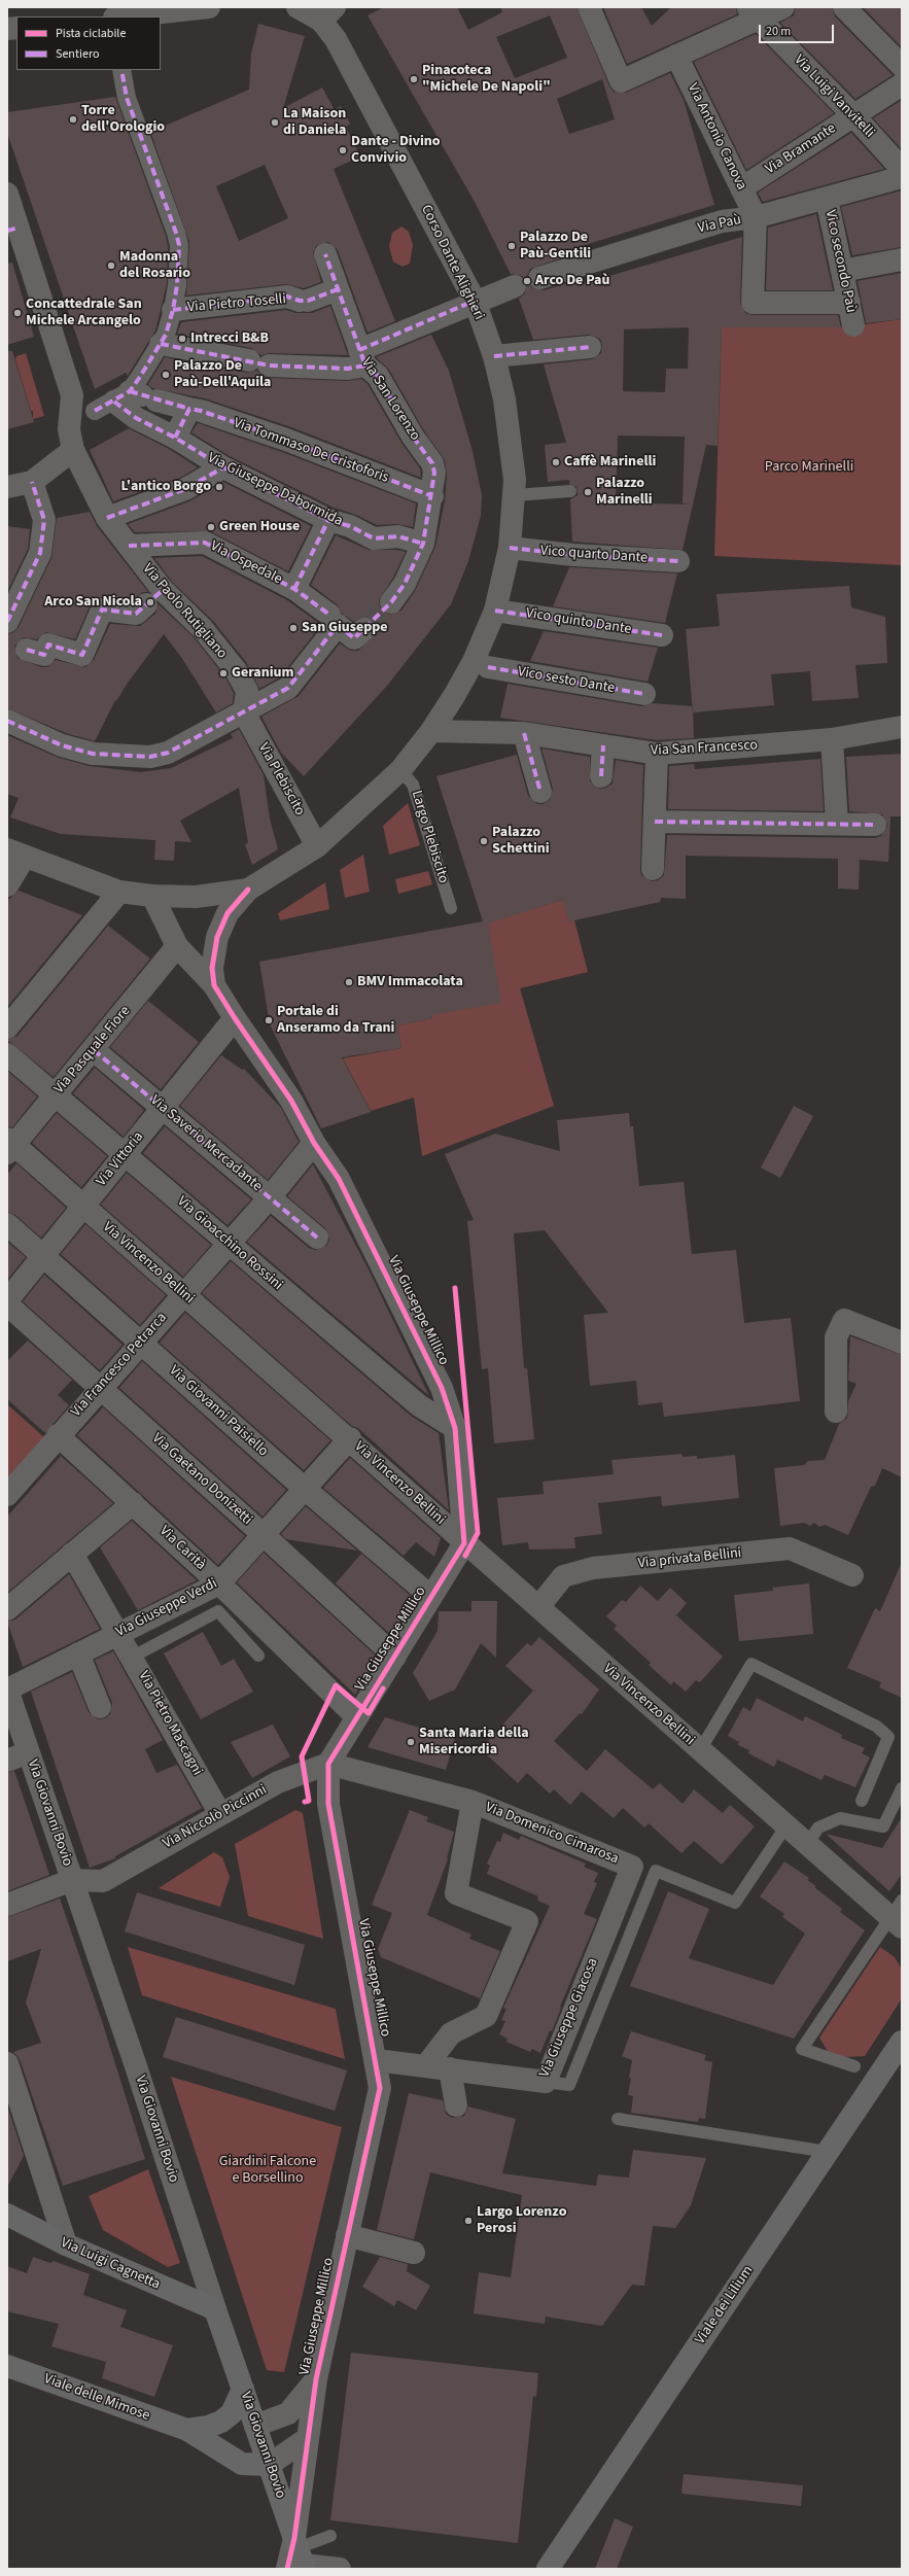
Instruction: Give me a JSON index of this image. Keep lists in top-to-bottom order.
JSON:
{
  "streets": {
    "main road": [
      "Via Giovanni Bovio",
      "Via Luigi Cagnetta",
      "Viale dei Lilium",
      "Viale delle Mimose"
    ],
    "street": [
      "Via Luigi Vanvitelli",
      "Via Antonio Canova",
      "Via Bramante",
      "Via Paù",
      "Vico secondo Paù",
      "Corso Dante Alighieri",
      "Via Pietro Toselli",
      "Via San Lorenzo",
      "Via Tommaso De Cristoforis",
      "Via Giuseppe Dabormida",
      "Vico quarto Dante",
      "Via Ospedale",
      "Via Paolo Rutigliano",
      "Vico quinto Dante",
      "Vico sesto Dante",
      "Via San Francesco",
      "Via Plebiscito",
      "Largo Plebiscito",
      "Via Pasquale Fiore",
      "Via Saverio Mercadante",
      "Via Vittoria",
      "Via Gioacchino Rossini",
      "Via Vincenzo Bellini",
      "Via Giuseppe Millico",
      "Via Francesco Petrarca",
      "Via Giovanni Paisiello",
      "Via Gaetano Donizetti",
      "Via Carità",
      "Via privata Bellini",
      "Via Giuseppe Verdi",
      "Via Pietro Mascagni",
      "Via Niccolò Piccinni",
      "Via Domenico Cimarosa",
      "Via Giuseppe Giacosa"
    ]
  },
  "crossings": [
    ["Via Luigi Vanvitelli", "Via Bramante"],
    ["Via Antonio Canova", "Via Bramante"],
    ["Via Antonio Canova", "Via Paù"],
    ["Via Paù", "Vico secondo Paù"],
    ["Corso Dante Alighieri", "Vico quarto Dante"],
    ["Corso Dante Alighieri", "Vico quinto Dante"],
    ["Corso Dante Alighieri", "Via San Francesco"],
    ["Corso Dante Alighieri", "Largo Plebiscito"],
    ["Via Pietro Toselli", "Via San Lorenzo"],
    ["Via San Lorenzo", "Via Tommaso De Cristoforis"],
    ["Via San Lorenzo", "Via Giuseppe Dabormida"],
    ["Via Tommaso De Cristoforis", "Via Giuseppe Dabormida"],
    ["Via Ospedale", "Via Paolo Rutigliano"],
    ["Via Paolo Rutigliano", "Via Plebiscito"],
    ["Via San Francesco", "Largo Plebiscito"],
    ["Via Plebiscito", "Largo Plebiscito"],
    ["Via Pasquale Fiore", "Via Saverio Mercadante"],
    ["Via Pasquale Fiore", "Via Gioacchino Rossini"],
    ["Via Pasquale Fiore", "Via Vincenzo Bellini"],
    ["Via Saverio Mercadante", "Via Vittoria"],
    ["Via Saverio Mercadante", "Via Francesco Petrarca"],
    ["Via Vittoria", "Via Gioacchino Rossini"],
    ["Via Vittoria", "Via Vincenzo Bellini"],
    ["Via Vittoria", "Via Giuseppe Millico"],
    ["Via Vittoria", "Via Giovanni Paisiello"],
    ["Via Gioacchino Rossini", "Via Giuseppe Millico"],
    ["Via Gioacchino Rossini", "Via Francesco Petrarca"],
    ["Via Vincenzo Bellini", "Via Giuseppe Millico"],
    ["Via Vincenzo Bellini", "Via Francesco Petrarca"],
    ["Via Vincenzo Bellini", "Via privata Bellini"],
    ["Via Vincenzo Bellini", "Via Giuseppe Verdi"],
    ["Via Giuseppe Millico", "Via Francesco Petrarca"],
    ["Via Giuseppe Millico", "Via Giovanni Paisiello"],
    ["Via Giuseppe Millico", "Via Gaetano Donizetti"],
    ["Via Giuseppe Millico", "Via Carità"],
    ["Via Giuseppe Millico", "Via Giovanni Bovio"],
    ["Via Giuseppe Millico", "Via Niccolò Piccinni"],
    ["Via Giuseppe Millico", "Via Domenico Cimarosa"],
    ["Via Giuseppe Millico", "Via Giuseppe Giacosa"],
    ["Via Francesco Petrarca", "Via Giovanni Paisiello"],
    ["Via Francesco Petrarca", "Via Gaetano Donizetti"],
    ["Via Francesco Petrarca", "Via Carità"],
    ["Via Giovanni Paisiello", "Via Giuseppe Verdi"],
    ["Via Gaetano Donizetti", "Via Giuseppe Verdi"],
    ["Via Carità", "Via Giuseppe Verdi"],
    ["Via Giuseppe Verdi", "Via Pietro Mascagni"],
    ["Via Giuseppe Verdi", "Via Giovanni Bovio"],
    ["Via Pietro Mascagni", "Via Niccolò Piccinni"],
    ["Via Giovanni Bovio", "Via Niccolò Piccinni"],
    ["Via Giovanni Bovio", "Via Luigi Cagnetta"],
    ["Via Giovanni Bovio", "Viale delle Mimose"],
    ["Via Niccolò Piccinni", "Via Domenico Cimarosa"],
    ["Via Domenico Cimarosa", "Via Giuseppe Giacosa"]
  ],
  "parks": ["Parco Marinelli", "Giardini Falcone e Borsellino"],
  "places": [
    "Pinacoteca \"Michele De Napoli\"",
    "Torre dell'Orologio",
    "La Maison di Daniela",
    "Dante - Divino Convivio",
    "Palazzo De Paù-Gentili",
    "Madonna del Rosario",
    "Arco De Paù",
    "Concattedrale San Michele Arcangelo",
    "Intrecci B&B",
    "Palazzo De Paù-Dell'Aquila",
    "Caffè Marinelli",
    "L'antico Borgo",
    "Palazzo Marinelli",
    "Green House",
    "Arco San Nicola",
    "San Giuseppe",
    "Geranium",
    "Palazzo Schettini",
    "BMV Immacolata",
    "Portale di Anseramo da Trani",
    "Santa Maria della Misericordia",
    "Largo Lorenzo Perosi"
  ],
  "legend": ["Pista ciclabile", "Sentiero"],
  "scale_bar": "20 m"
}
